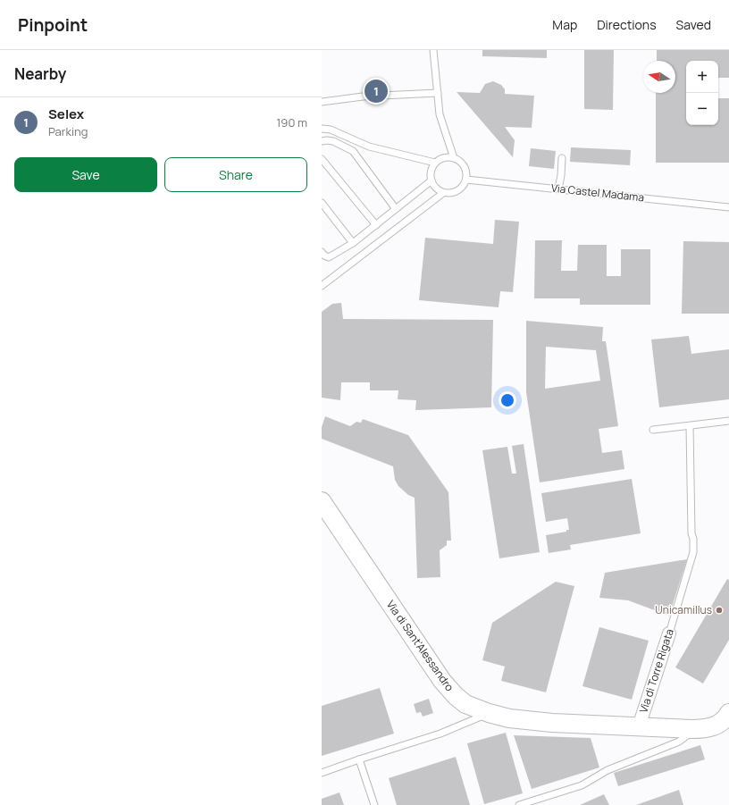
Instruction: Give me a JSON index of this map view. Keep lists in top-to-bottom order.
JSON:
{
  "streets": {
    "street": ["Via di Sant'Alessandro", "Via di Torre Rigata"],
    "lane": ["Via Castel Madama"]
  },
  "crossings": [
    ["Via di Sant'Alessandro", "Via di Torre Rigata"]
  ],
  "places": ["Unicamillus"],
  "north": "left",
  "page": {
    "header": "Pinpoint",
    "nav": ["Map", "Directions", "Saved"],
    "heading": "Nearby",
    "map_buttons": ["+", "−"],
    "pins": "1",
    "list": [
      {
        "mark": "1",
        "name": "Selex",
        "note": "Parking",
        "value": "190 m"
      }
    ],
    "buttons": ["Save", "Share"]
  }
}
